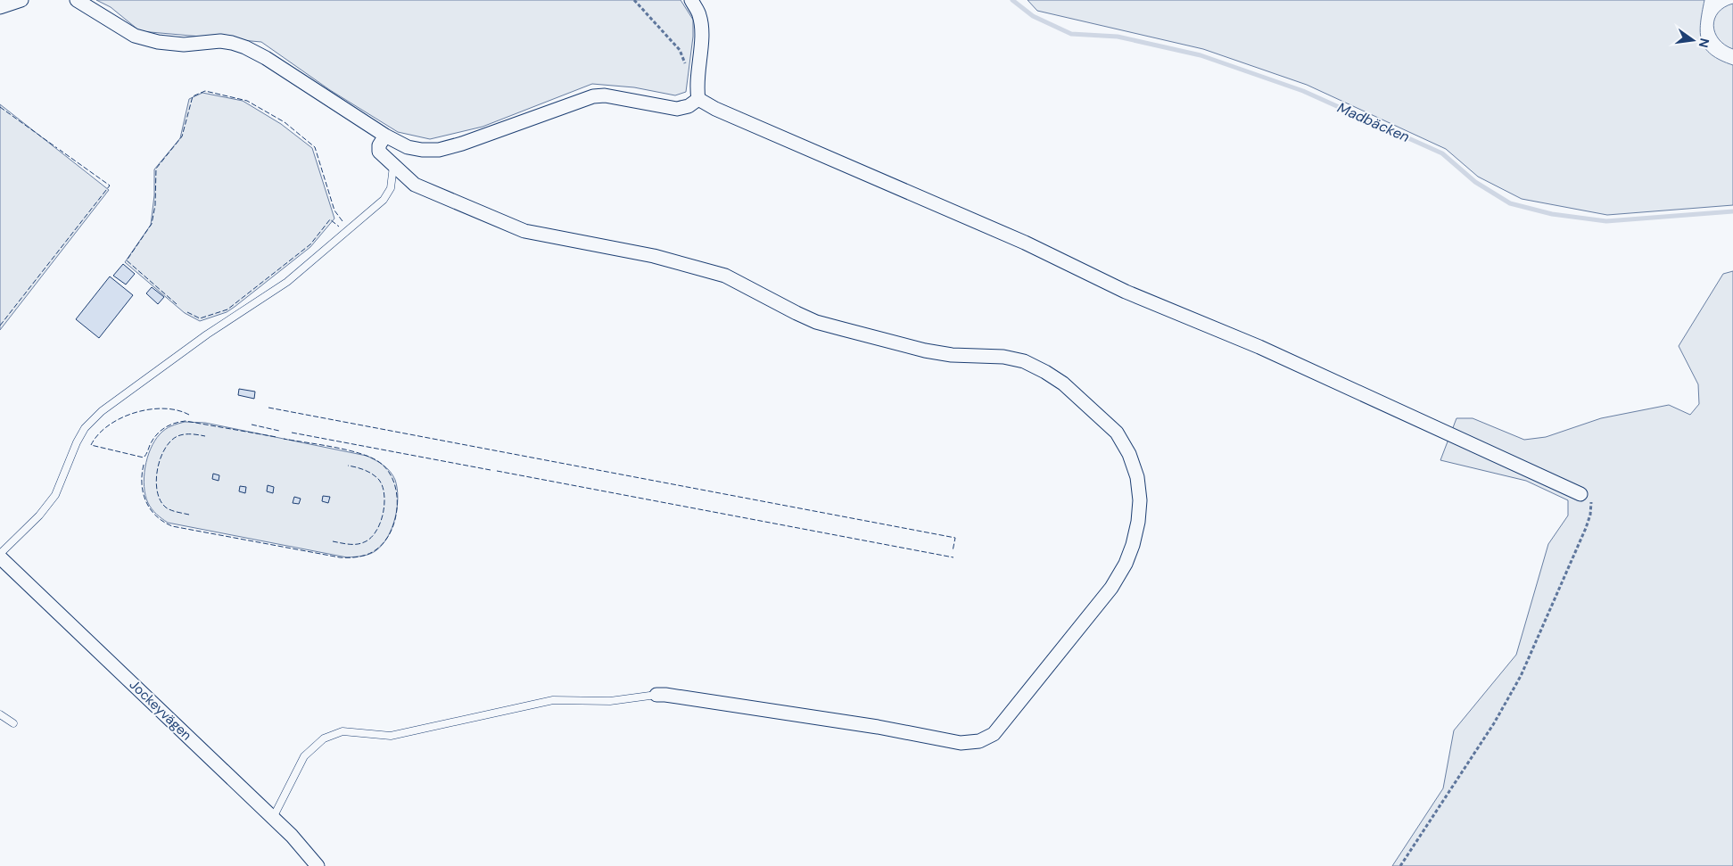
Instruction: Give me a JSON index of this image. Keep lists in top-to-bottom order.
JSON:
{
  "streets": {
    "street": ["Jockeyvägen"]
  },
  "water": ["Madbäcken"],
  "north": "right"
}
